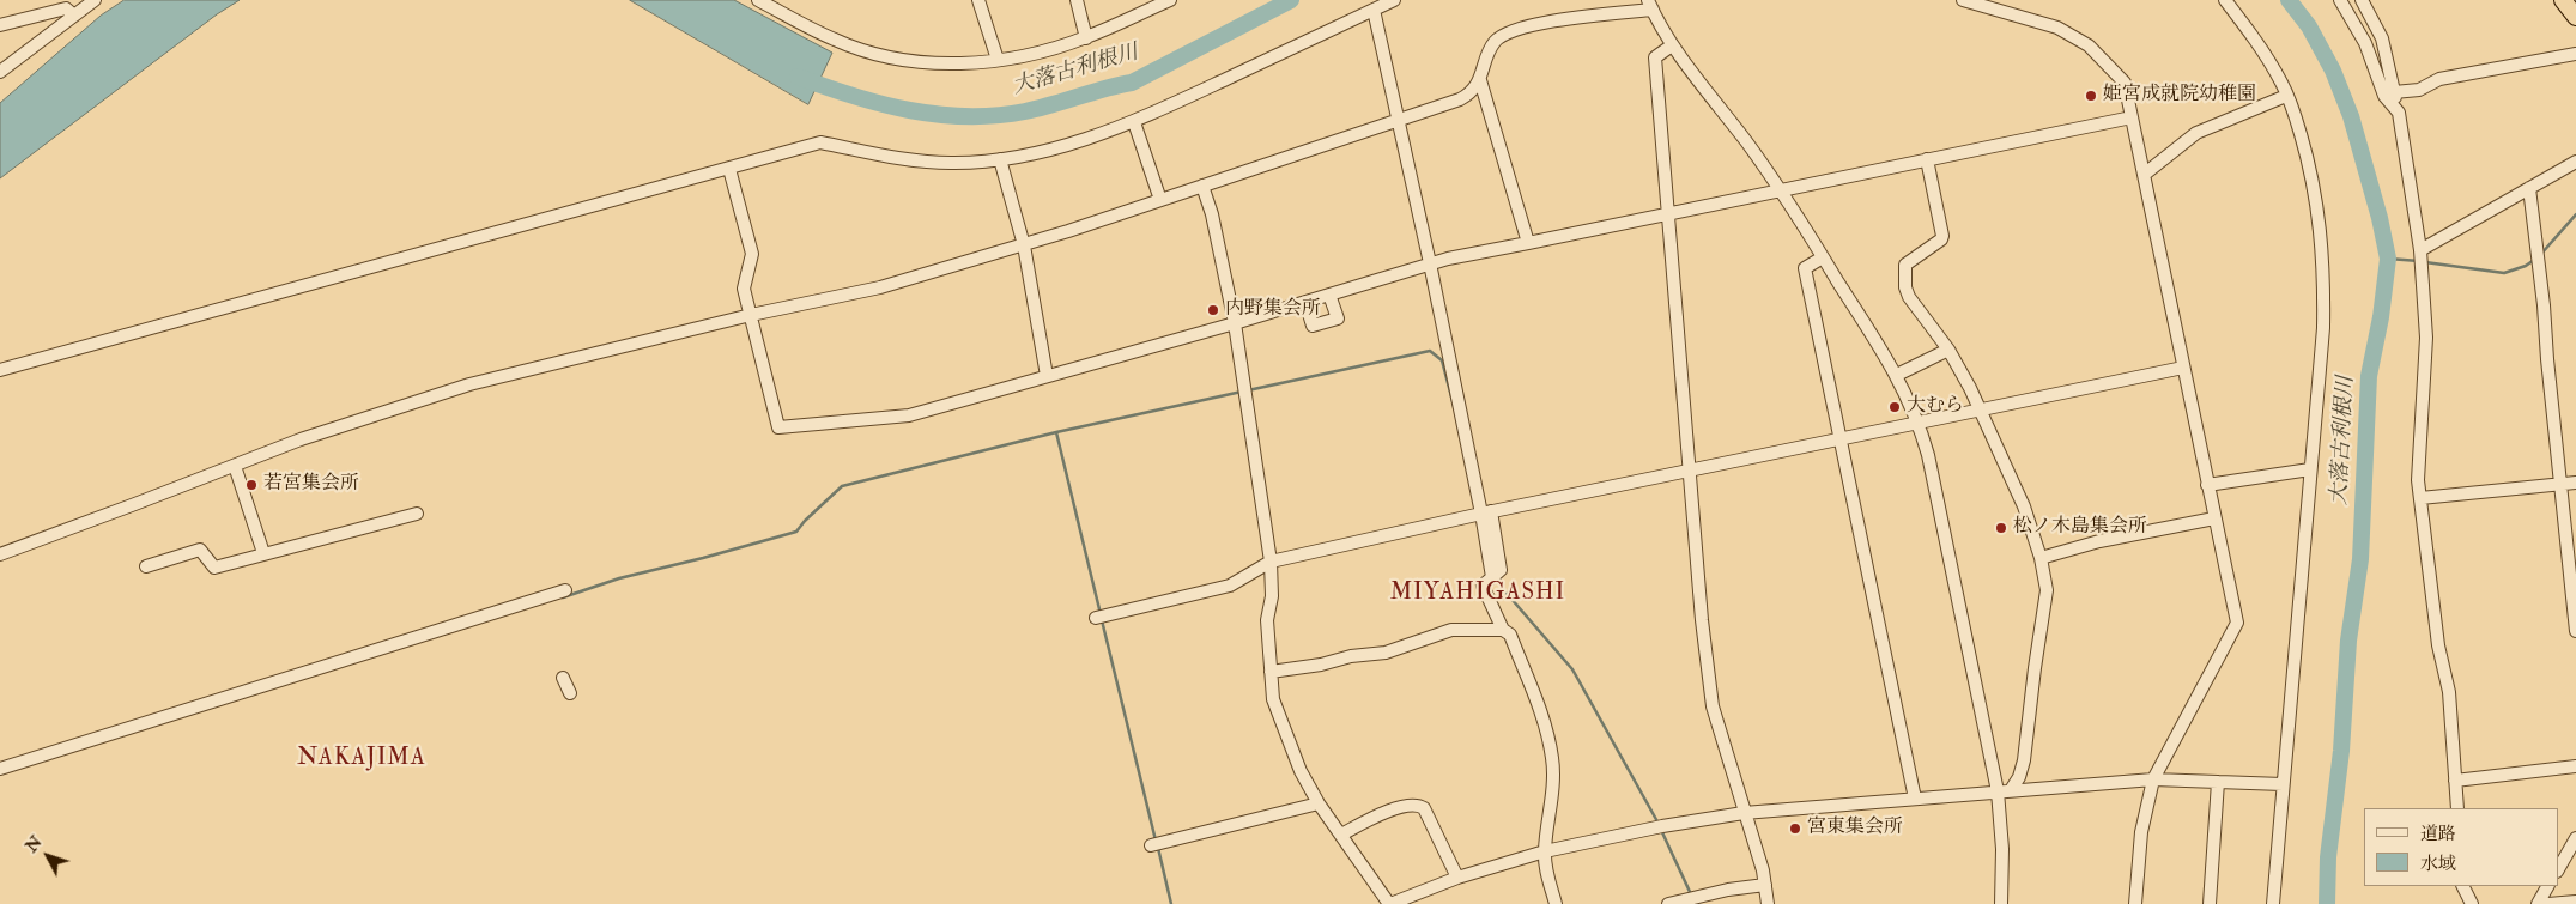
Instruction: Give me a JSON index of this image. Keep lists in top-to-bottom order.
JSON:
{
  "districts": ["MIYAHIGASHI", "NAKAJIMA"],
  "water": ["大落古利根川"],
  "places": [
    "姫宮成就院幼稚園",
    "内野集会所",
    "大むら",
    "若宮集会所",
    "松ノ木島集会所",
    "宮東集会所"
  ],
  "legend": ["道路", "水域"],
  "north": "top left"
}
